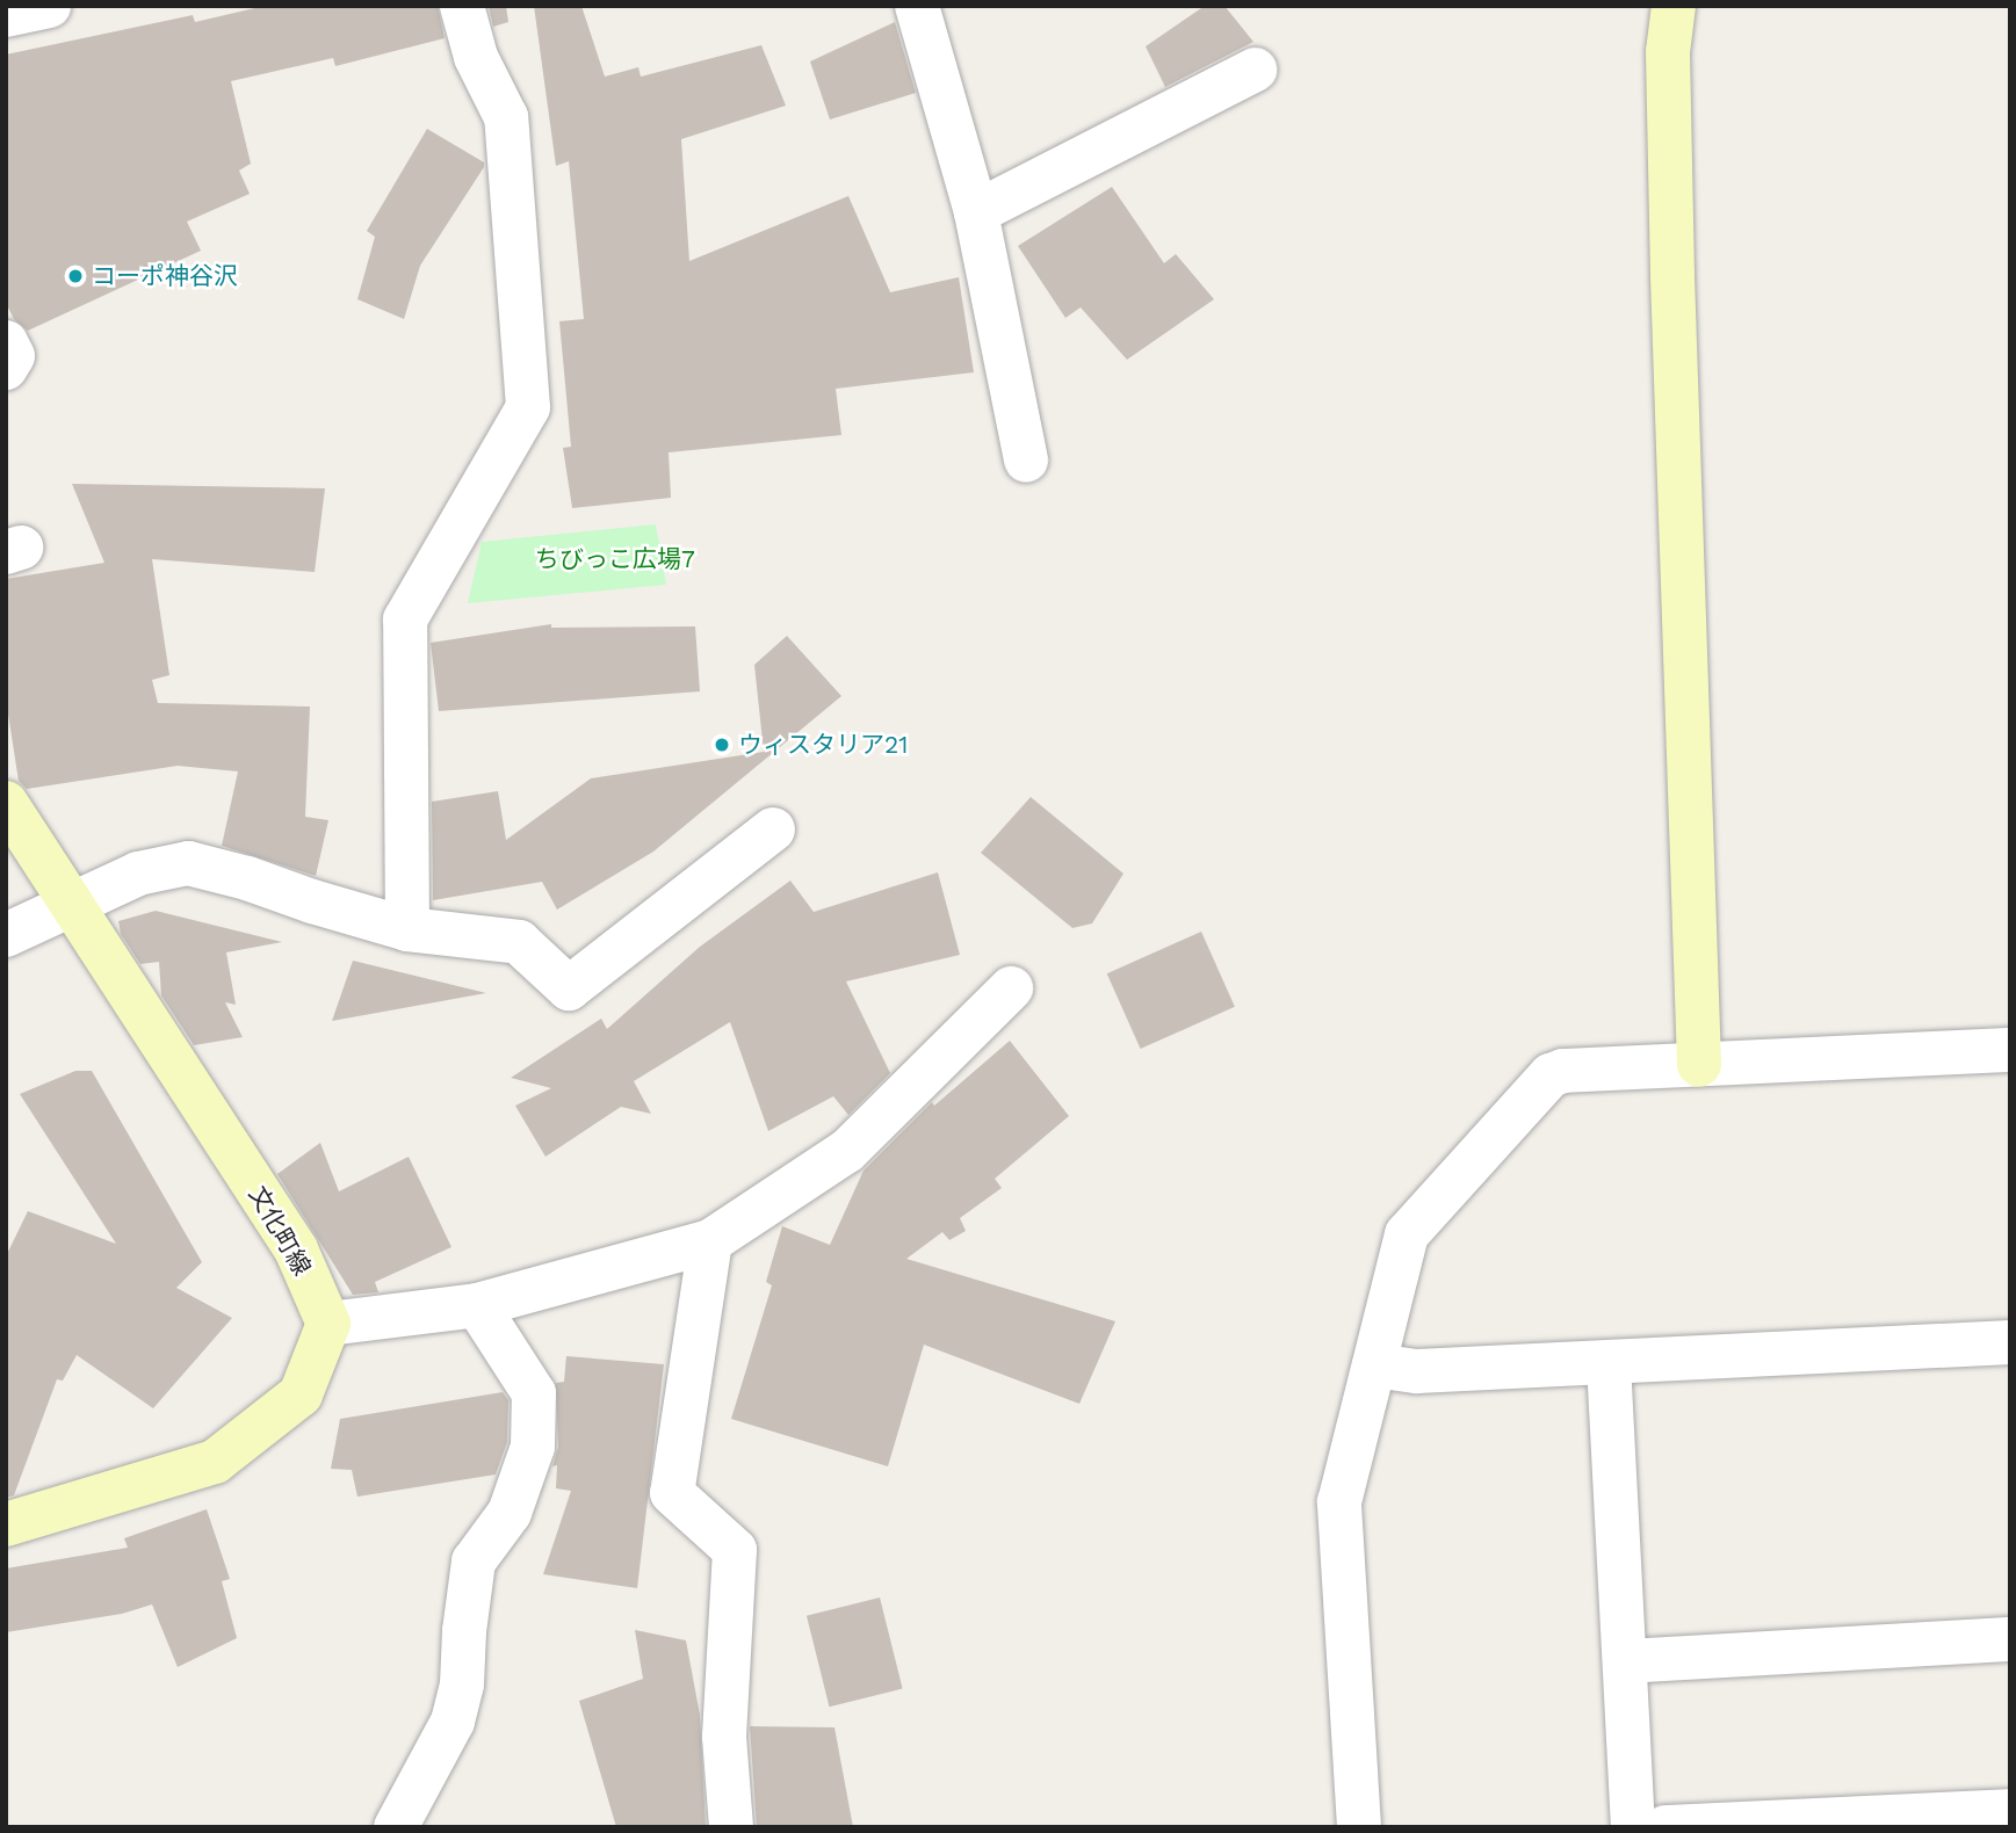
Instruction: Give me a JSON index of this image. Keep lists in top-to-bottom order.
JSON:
{
  "streets": {
    "street": ["文化町線"]
  },
  "parks": ["ちびっこ広場7"],
  "places": ["コーポ神谷沢", "ウィスタリア21"]
}
